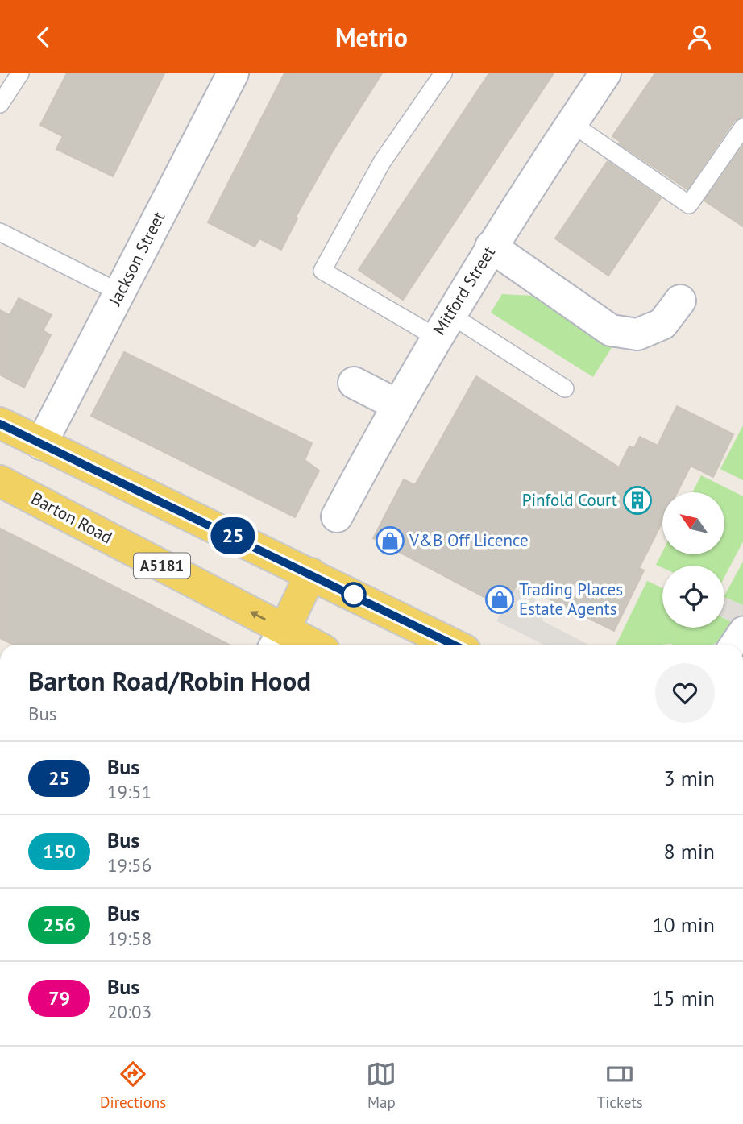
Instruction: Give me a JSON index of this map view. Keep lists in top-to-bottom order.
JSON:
{
  "streets": {
    "main road": ["Barton Road", "A5181"],
    "street": ["Jackson Street", "Mitford Street"]
  },
  "places": {
    "building": ["Pinfold Court"],
    "shop": ["V&B Off Licence", "Trading Places Estate Agents"]
  },
  "lines": ["bus line 25"],
  "north": "top left",
  "page": {
    "header": "Metrio",
    "on_map": "25",
    "heading": ["Barton Road/Robin Hood", "Bus"],
    "list": [
      {
        "mark": "25",
        "name": "Bus",
        "note": "19:51",
        "value": "3 min"
      },
      {
        "mark": "150",
        "name": "Bus",
        "note": "19:56",
        "value": "8 min"
      },
      {
        "mark": "256",
        "name": "Bus",
        "note": "19:58",
        "value": "10 min"
      },
      {
        "mark": "79",
        "name": "Bus",
        "note": "20:03",
        "value": "15 min"
      }
    ],
    "tabs": ["Directions", "Map", "Tickets"]
  }
}
